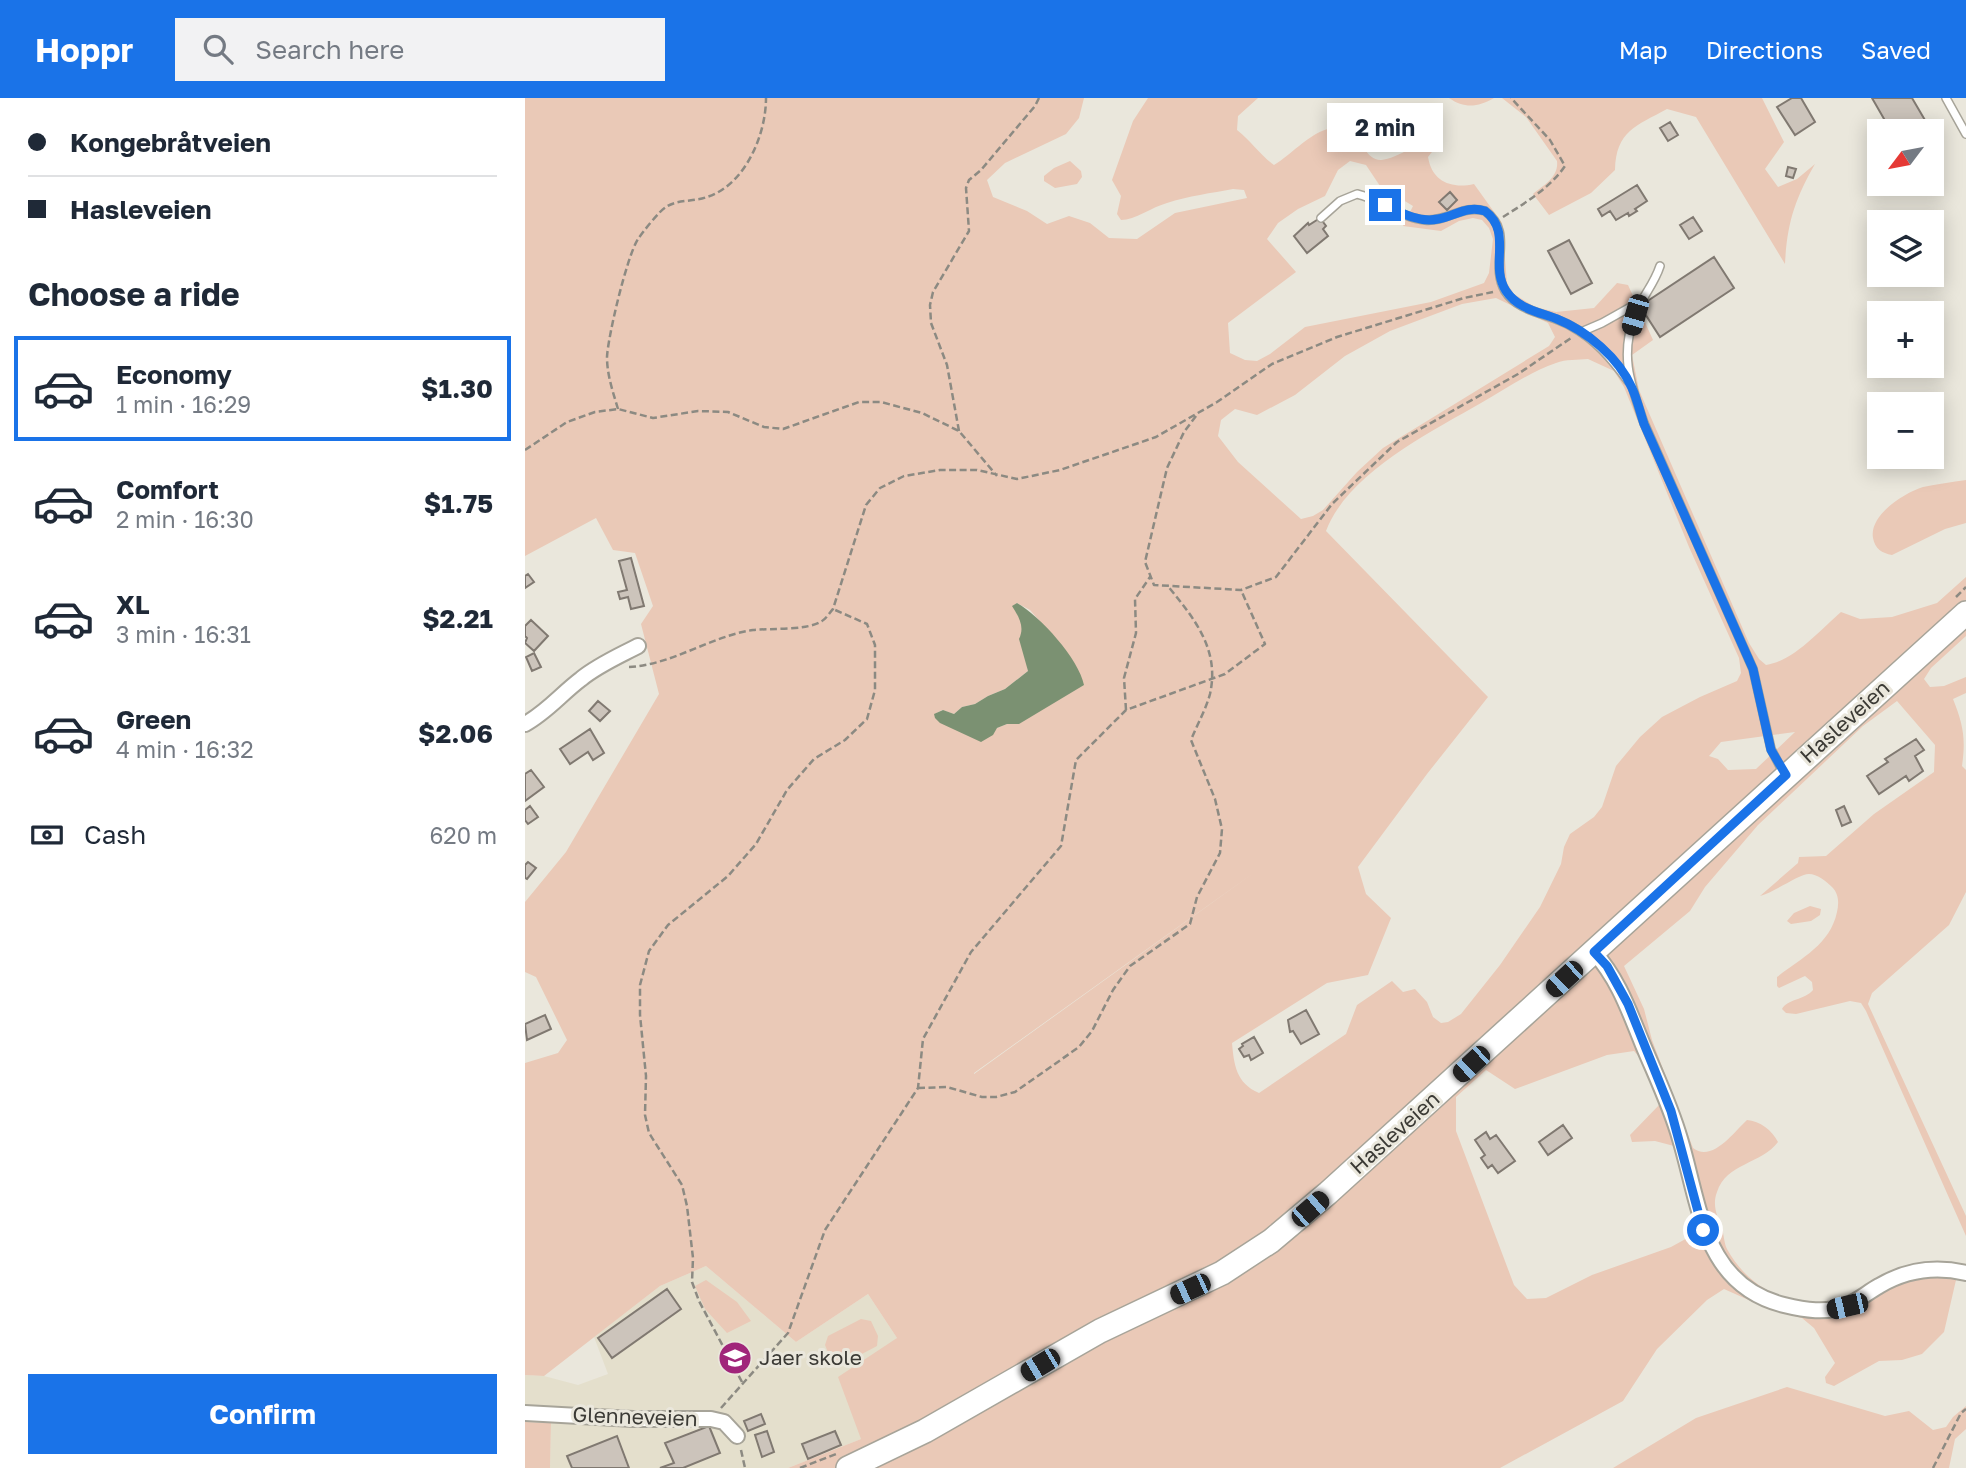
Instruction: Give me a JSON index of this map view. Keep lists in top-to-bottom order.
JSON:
{
  "streets": {
    "main road": ["Hasleveien"],
    "street": ["Glenneveien"]
  },
  "places": {
    "school or university": ["Jaer skole"]
  },
  "north": "bottom left",
  "page": {
    "header": "Hoppr",
    "search": "Search here",
    "nav": ["Map", "Directions", "Saved"],
    "banner": ["Kongebråtveien", "Hasleveien"],
    "bubble": "2 min",
    "map_buttons": ["+", "−"],
    "heading": "Choose a ride",
    "list": [
      {
        "name": "Economy",
        "note": "1 min · 16:29",
        "value": "$1.30"
      },
      {
        "name": "Comfort",
        "note": "2 min · 16:30",
        "value": "$1.75"
      },
      {
        "name": "XL",
        "note": "3 min · 16:31",
        "value": "$2.21"
      },
      {
        "name": "Green",
        "note": "4 min · 16:32",
        "value": "$2.06"
      }
    ],
    "pay": ["Cash", "620 m"],
    "buttons": "Confirm"
  }
}
